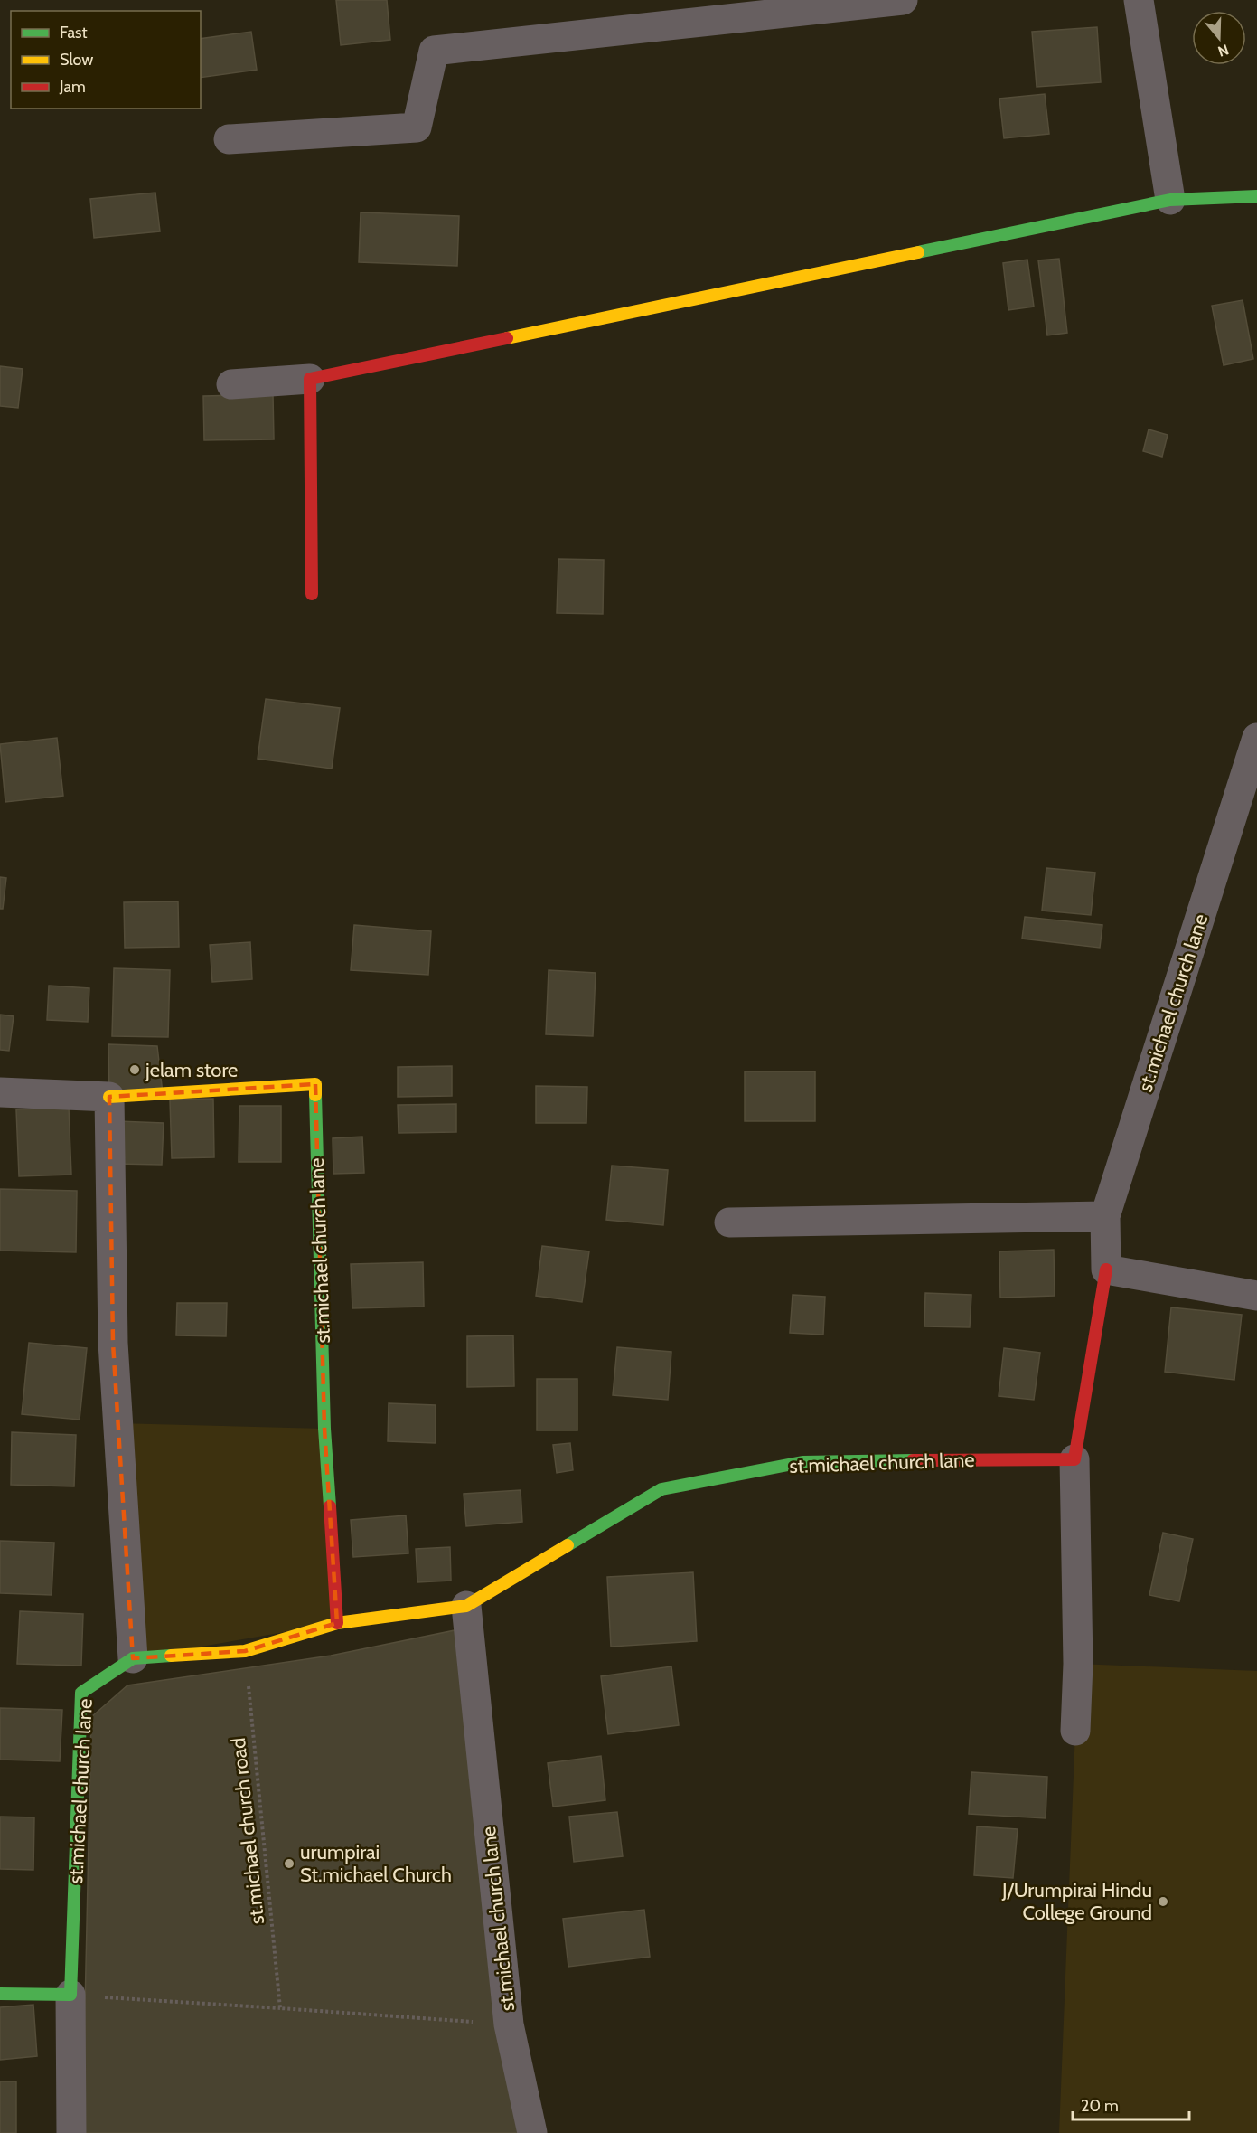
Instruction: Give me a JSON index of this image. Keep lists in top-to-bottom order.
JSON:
{
  "streets": {
    "street": ["st.michael church lane"],
    "path": ["st.michael church road"]
  },
  "crossings": [
    ["st.michael church lane", "st.michael church road"]
  ],
  "places": ["jelam store", "urumpirai St.michael Church", "J/Urumpirai Hindu College Ground"],
  "legend": ["Fast", "Slow", "Jam"],
  "scale_bar": "20 m",
  "north": "bottom"
}
